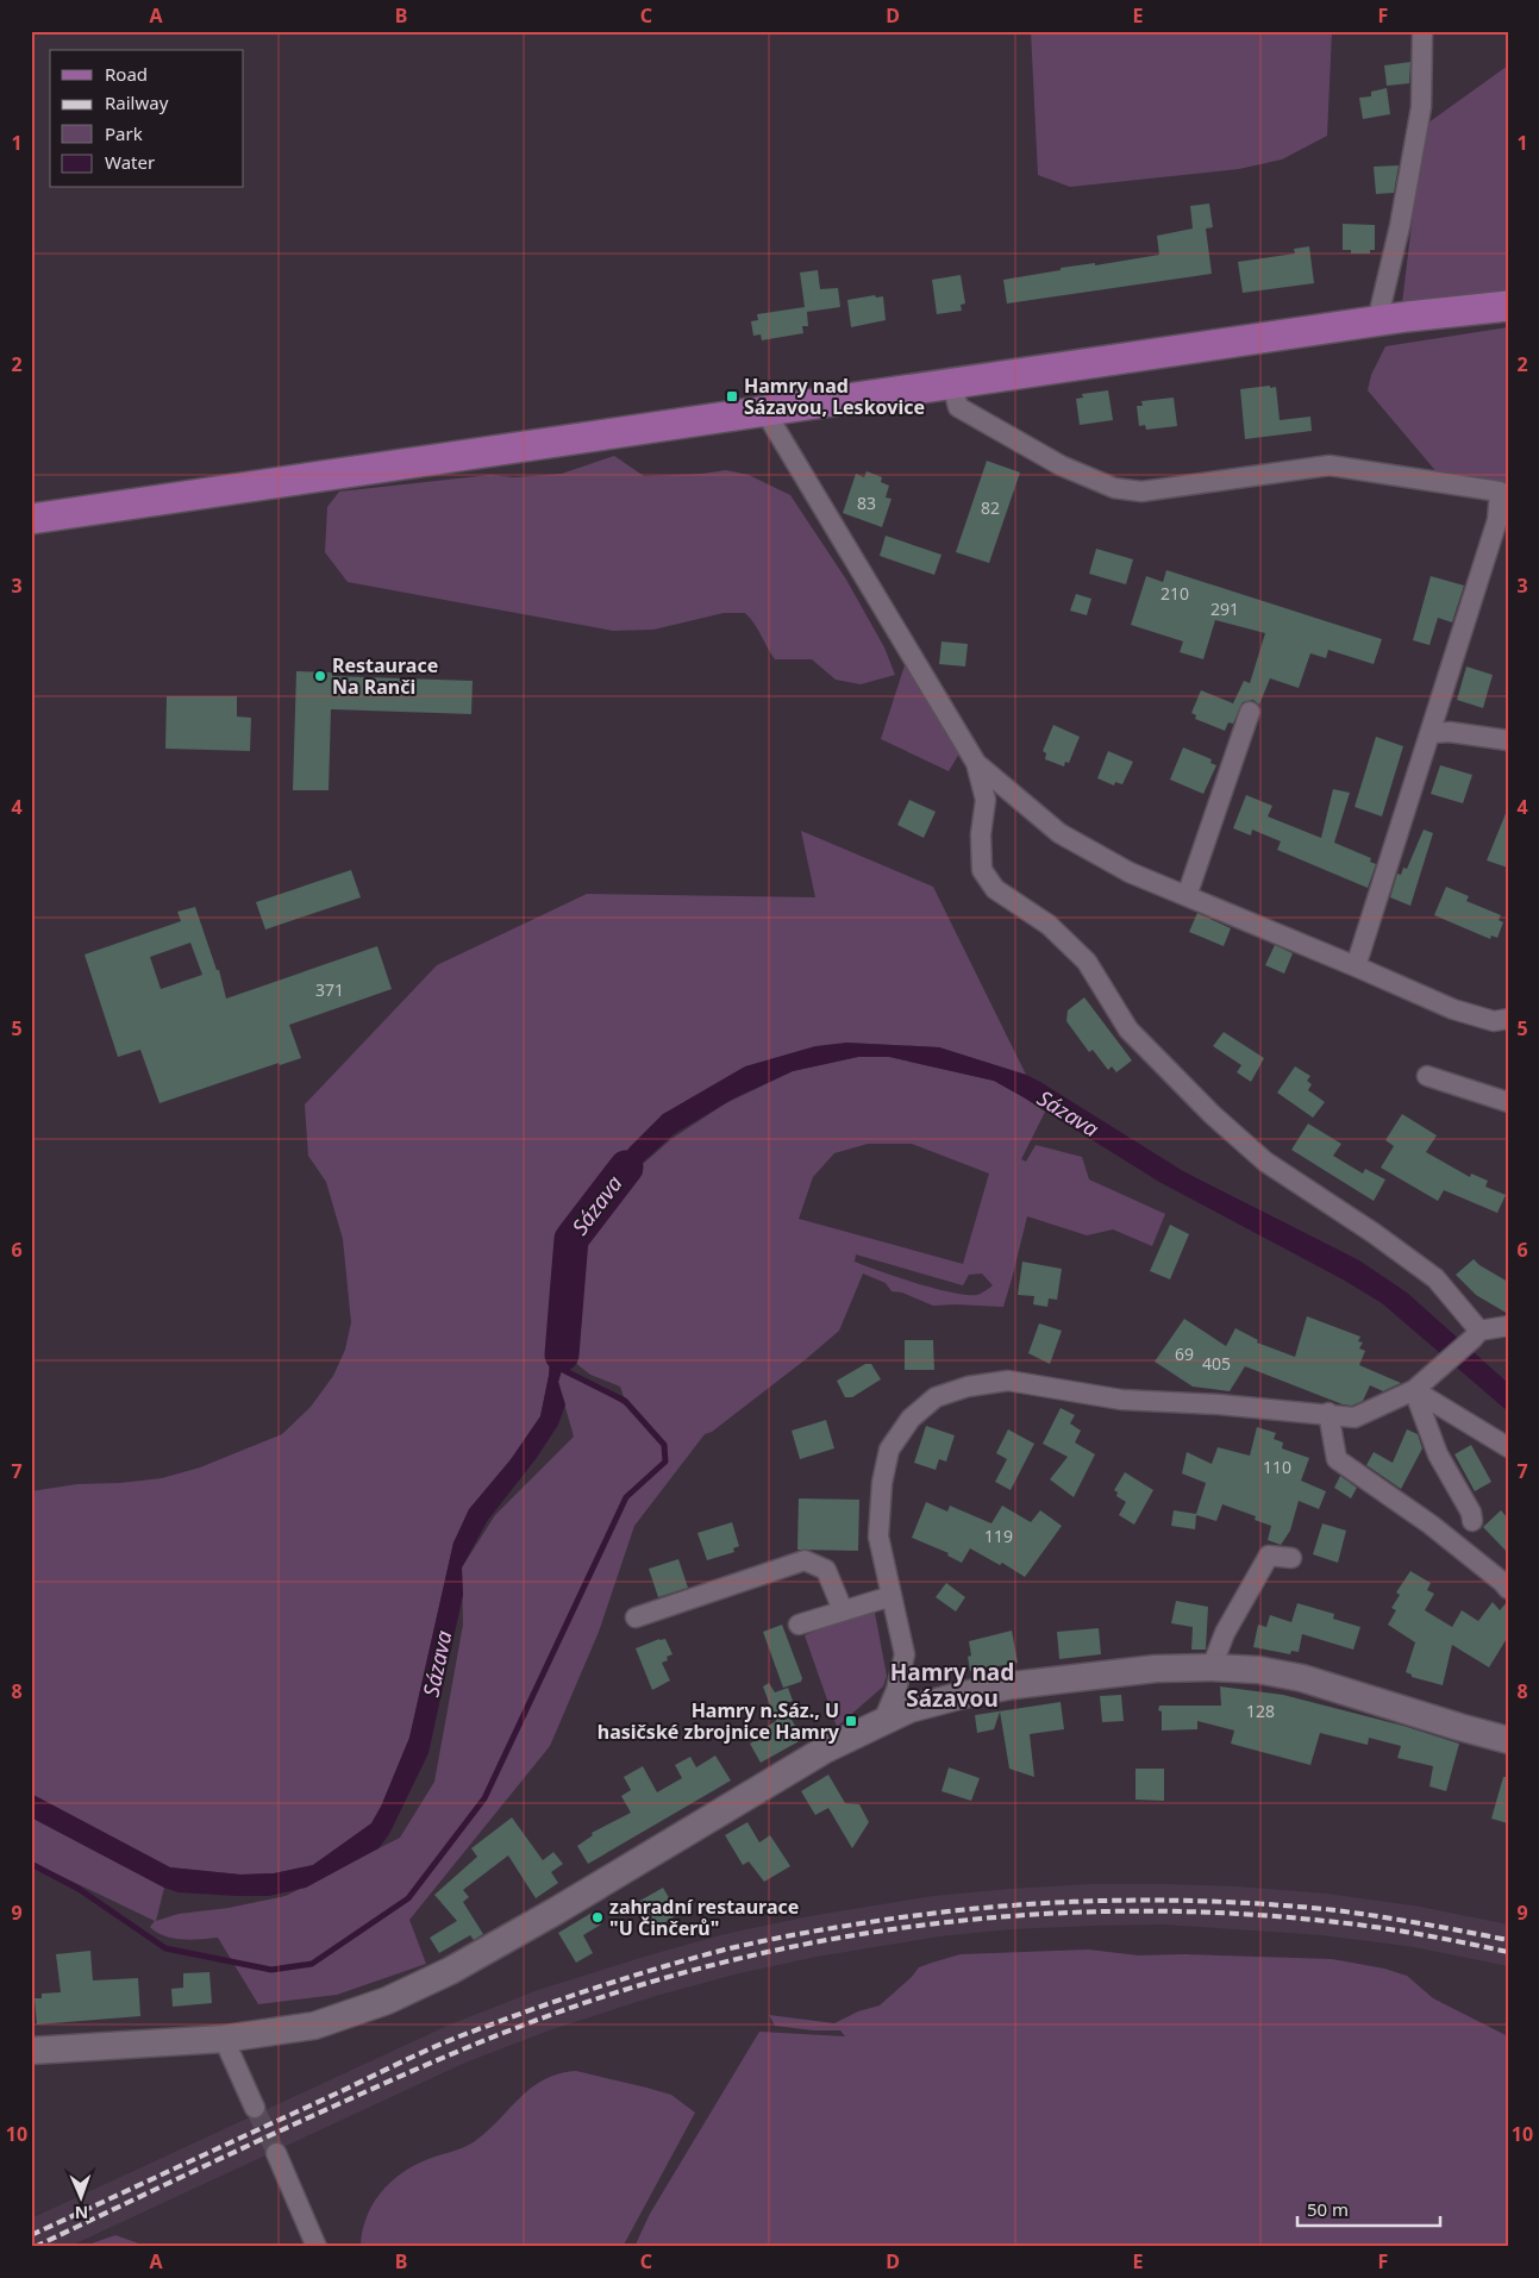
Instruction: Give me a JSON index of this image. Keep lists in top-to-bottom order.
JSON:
{
  "districts": ["Hamry nad Sázavou"],
  "water": ["Sázava"],
  "places": {
    "transit": ["Hamry nad Sázavou, Leskovice", "Hamry n.Sáz., U hasičské zbrojnice Hamry"],
    "other": ["Restaurace Na Ranči", "zahradní restaurace \"U Činčerů\""]
  },
  "house_numbers": [
    "83",
    "82",
    "210",
    "291",
    "371",
    "69",
    "405",
    "110",
    "119",
    "128"
  ],
  "legend": [
    "Road",
    "Railway",
    "Park",
    "Water"
  ],
  "scale_bar": "50 m",
  "north": "bottom",
  "grid": {
    "columns": [
      "A",
      "B",
      "C",
      "D",
      "E",
      "F"
    ],
    "rows": [
      "1",
      "2",
      "3",
      "4",
      "5",
      "6",
      "7",
      "8",
      "9",
      "10"
    ]
  }
}
